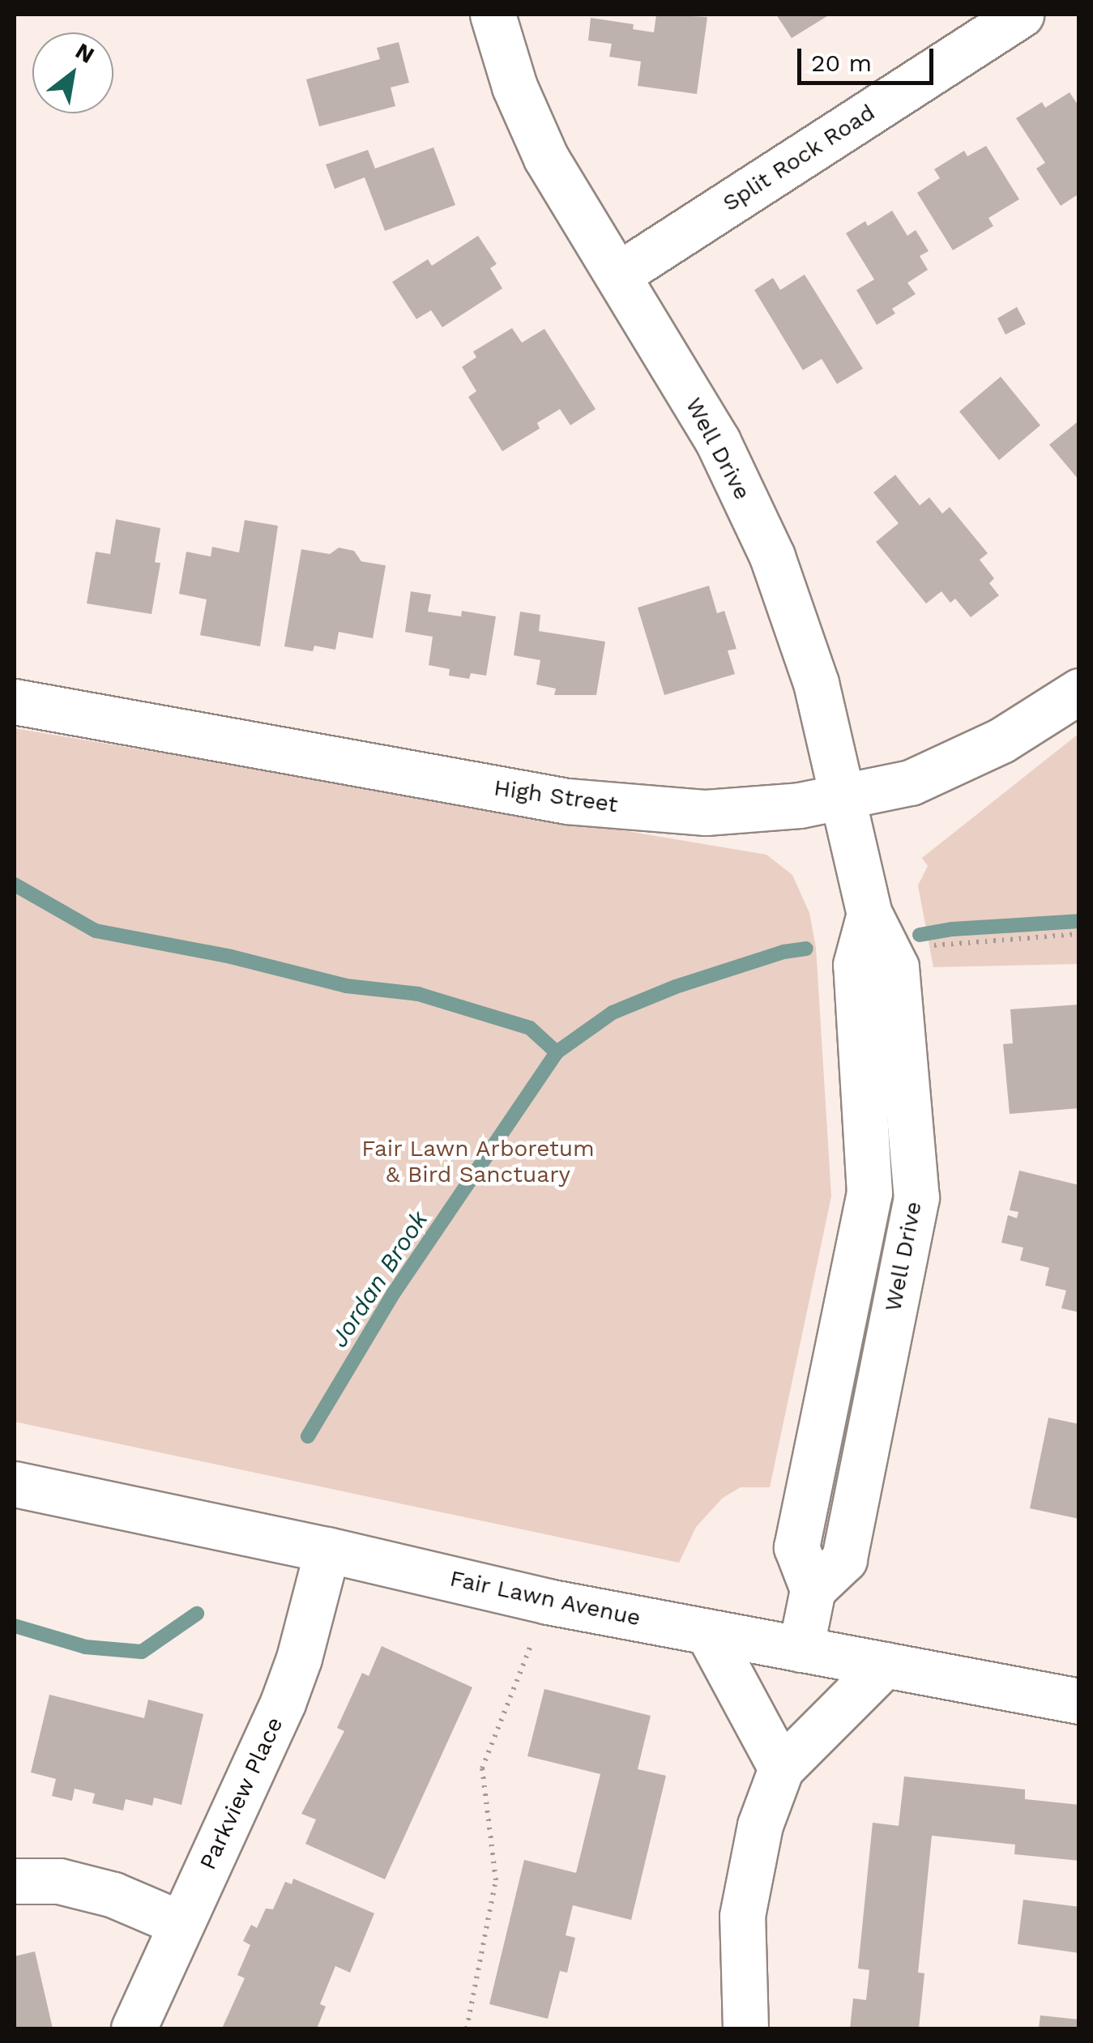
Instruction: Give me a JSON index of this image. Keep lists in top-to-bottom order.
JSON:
{
  "streets": {
    "street": [
      "Split Rock Road",
      "Well Drive",
      "High Street",
      "Fair Lawn Avenue",
      "Parkview Place"
    ]
  },
  "crossings": [
    ["Split Rock Road", "Well Drive"],
    ["Well Drive", "High Street"],
    ["Well Drive", "Fair Lawn Avenue"],
    ["Fair Lawn Avenue", "Parkview Place"]
  ],
  "water": ["Jordan Brook"],
  "parks": ["Fair Lawn Arboretum & Bird Sanctuary"],
  "scale_bar": "20 m",
  "north": "top right"
}
